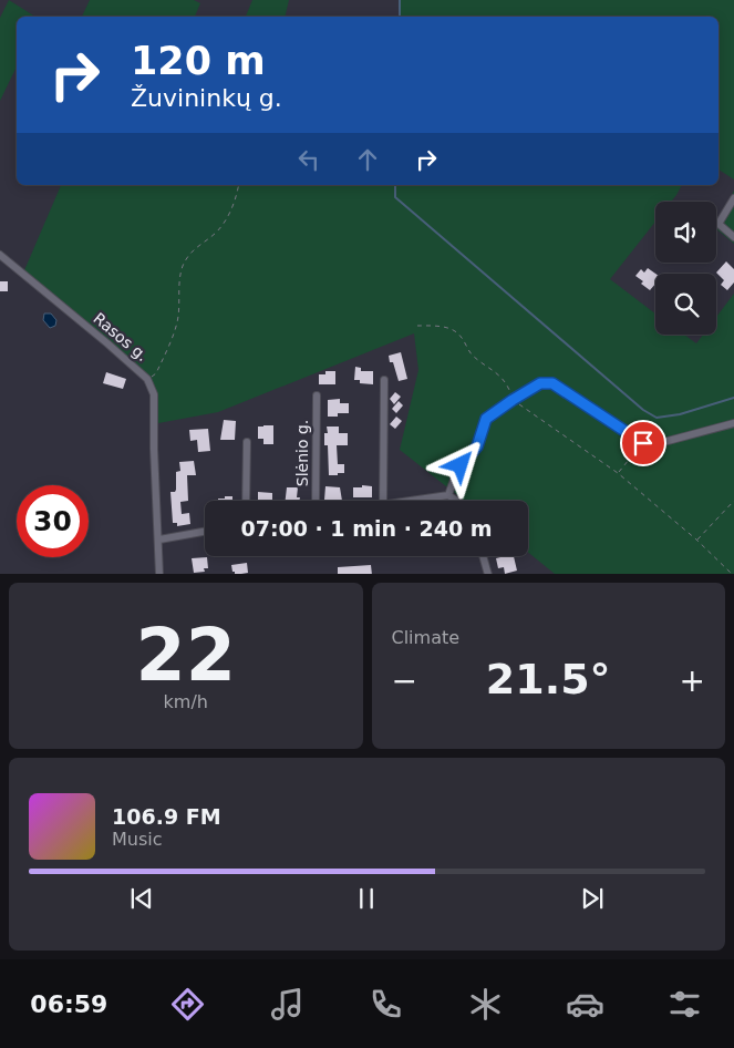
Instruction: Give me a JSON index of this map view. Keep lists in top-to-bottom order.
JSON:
{
  "streets": {
    "street": ["Rasos g.", "Slėnio g."]
  },
  "page": {
    "turn": ["120 m", "Žuvininkų g."],
    "limit": "30",
    "trip": "07:00 · 1 min · 240 m",
    "tile": [
      ["22", "km/h"],
      "Climate"
    ],
    "heat": ["−", "21.5°", "+"],
    "song": ["106.9 FM", "Music"],
    "tabs": "06:59"
  }
}
